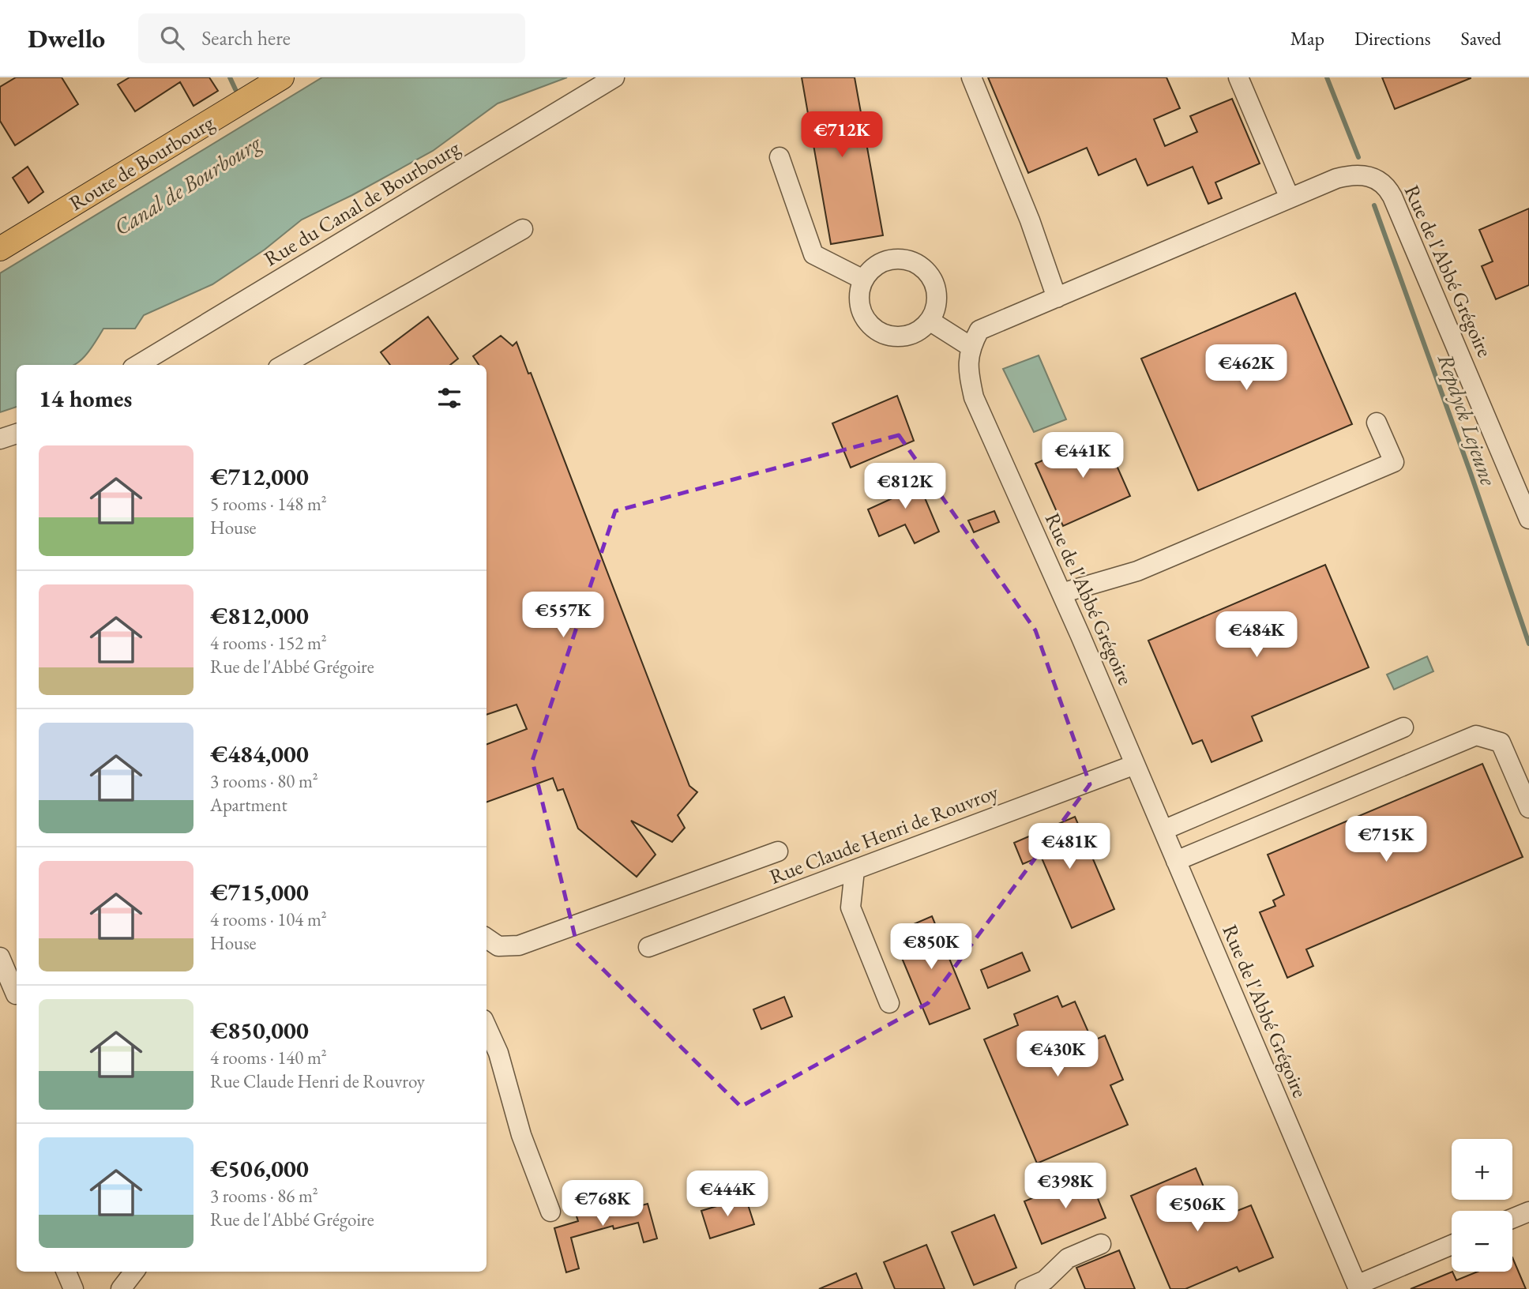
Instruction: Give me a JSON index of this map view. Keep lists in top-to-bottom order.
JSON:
{
  "streets": {
    "main road": ["Route de Bourbourg"],
    "street": ["Rue du Canal de Bourbourg", "Rue de l'Abbé Grégoire", "Rue Claude Henri de Rouvroy"]
  },
  "crossings": [
    ["Rue de l'Abbé Grégoire", "Rue Claude Henri de Rouvroy"]
  ],
  "water": ["Canal de Bourbourg", "Repdyck Lejeune"],
  "page": {
    "header": "Dwello",
    "search": "Search here",
    "nav": ["Map", "Directions", "Saved"],
    "price": [
      "€712K",
      "€462K",
      "€441K",
      "€812K",
      "€557K",
      "€484K",
      "€715K",
      "€481K",
      "€850K",
      "€430K",
      "€398K",
      "€444K",
      "€768K",
      "€506K"
    ],
    "heading": "14 homes",
    "list": [
      {
        "name": "€712,000",
        "note": "5 rooms · 148 m² · House"
      },
      {
        "name": "€812,000",
        "note": "4 rooms · 152 m² · Rue de l'Abbé Grégoire"
      },
      {
        "name": "€484,000",
        "note": "3 rooms · 80 m² · Apartment"
      },
      {
        "name": "€715,000",
        "note": "4 rooms · 104 m² · House"
      },
      {
        "name": "€850,000",
        "note": "4 rooms · 140 m² · Rue Claude Henri de Rouvroy"
      },
      {
        "name": "€506,000",
        "note": "3 rooms · 86 m² · Rue de l'Abbé Grégoire"
      }
    ],
    "map_buttons": ["+", "−"]
  }
}
